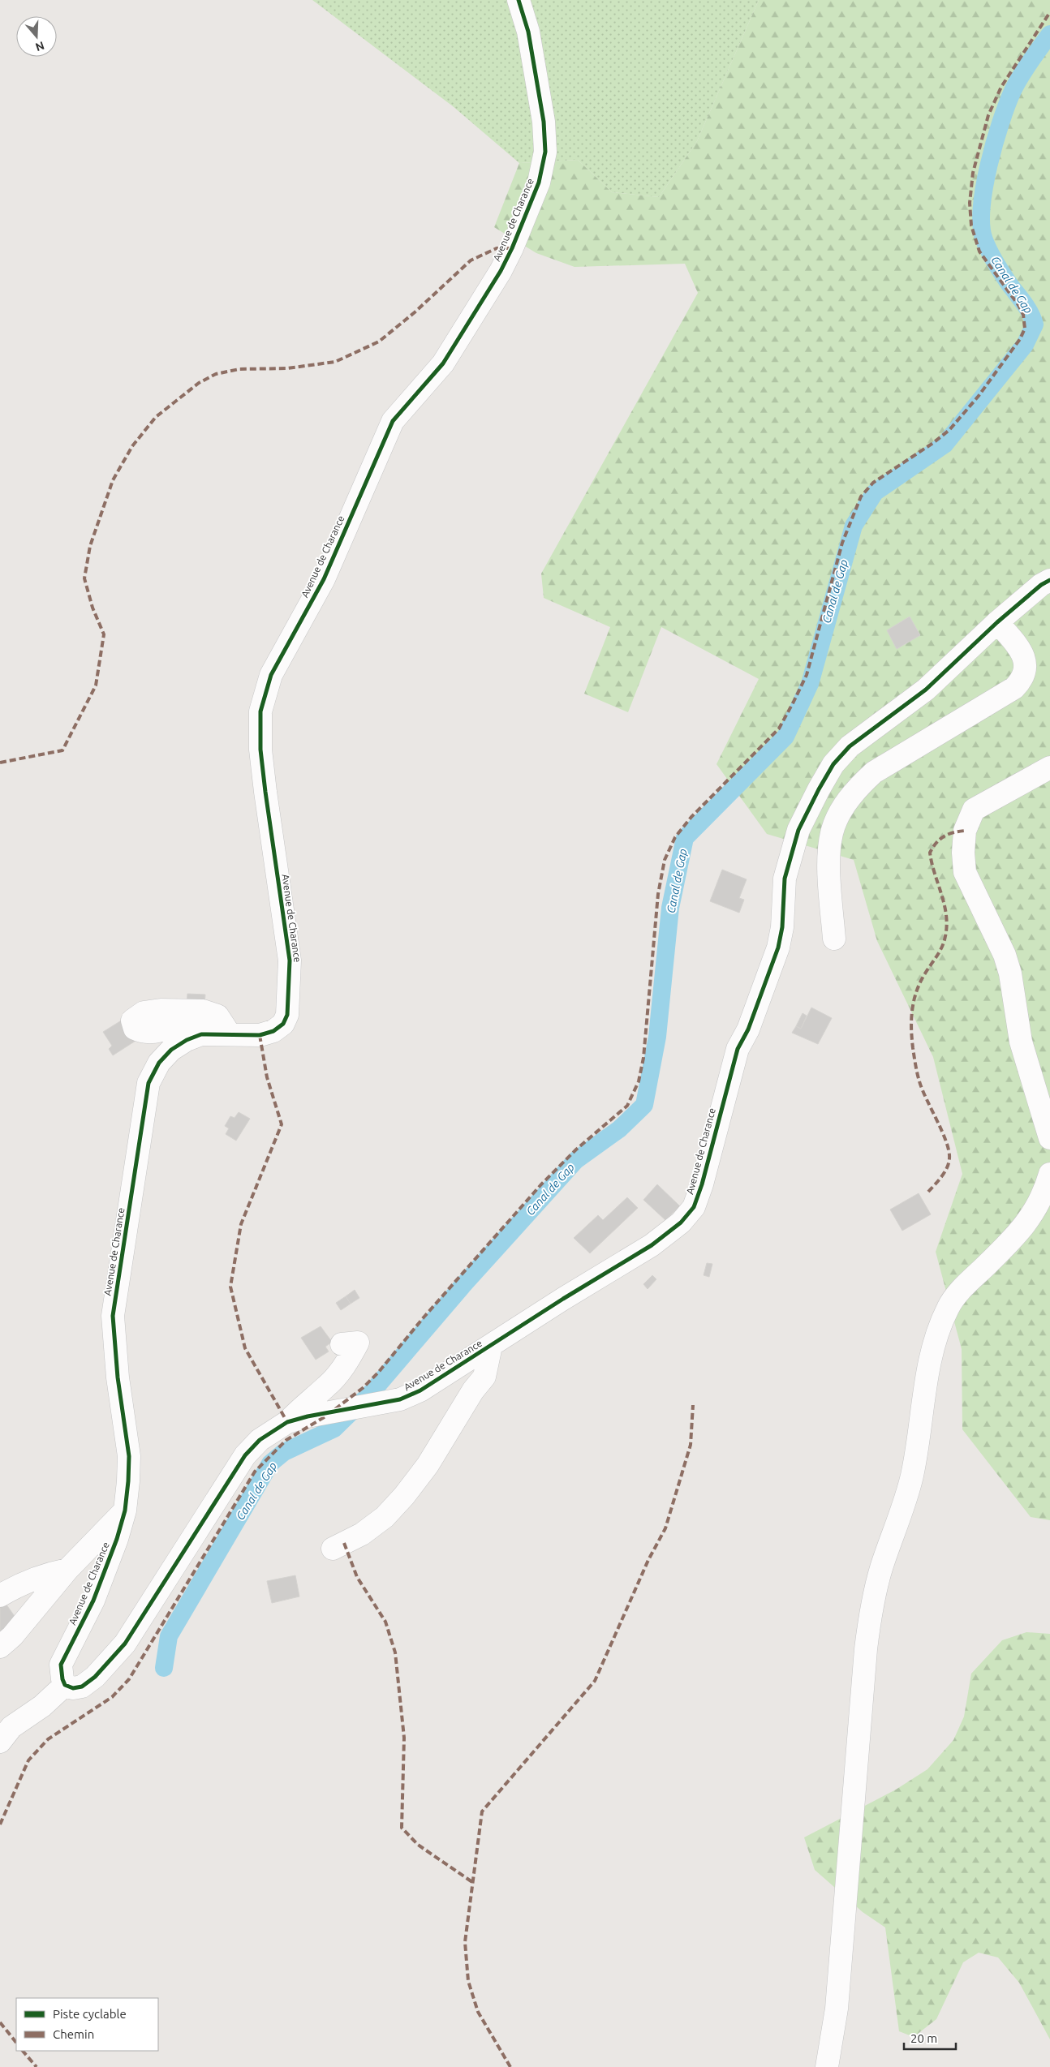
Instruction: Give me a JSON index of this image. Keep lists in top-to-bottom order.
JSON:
{
  "streets": {
    "street": ["Avenue de Charance"]
  },
  "water": ["Canal de Gap"],
  "legend": ["Piste cyclable", "Chemin"],
  "scale_bar": "20 m",
  "north": "bottom"
}
